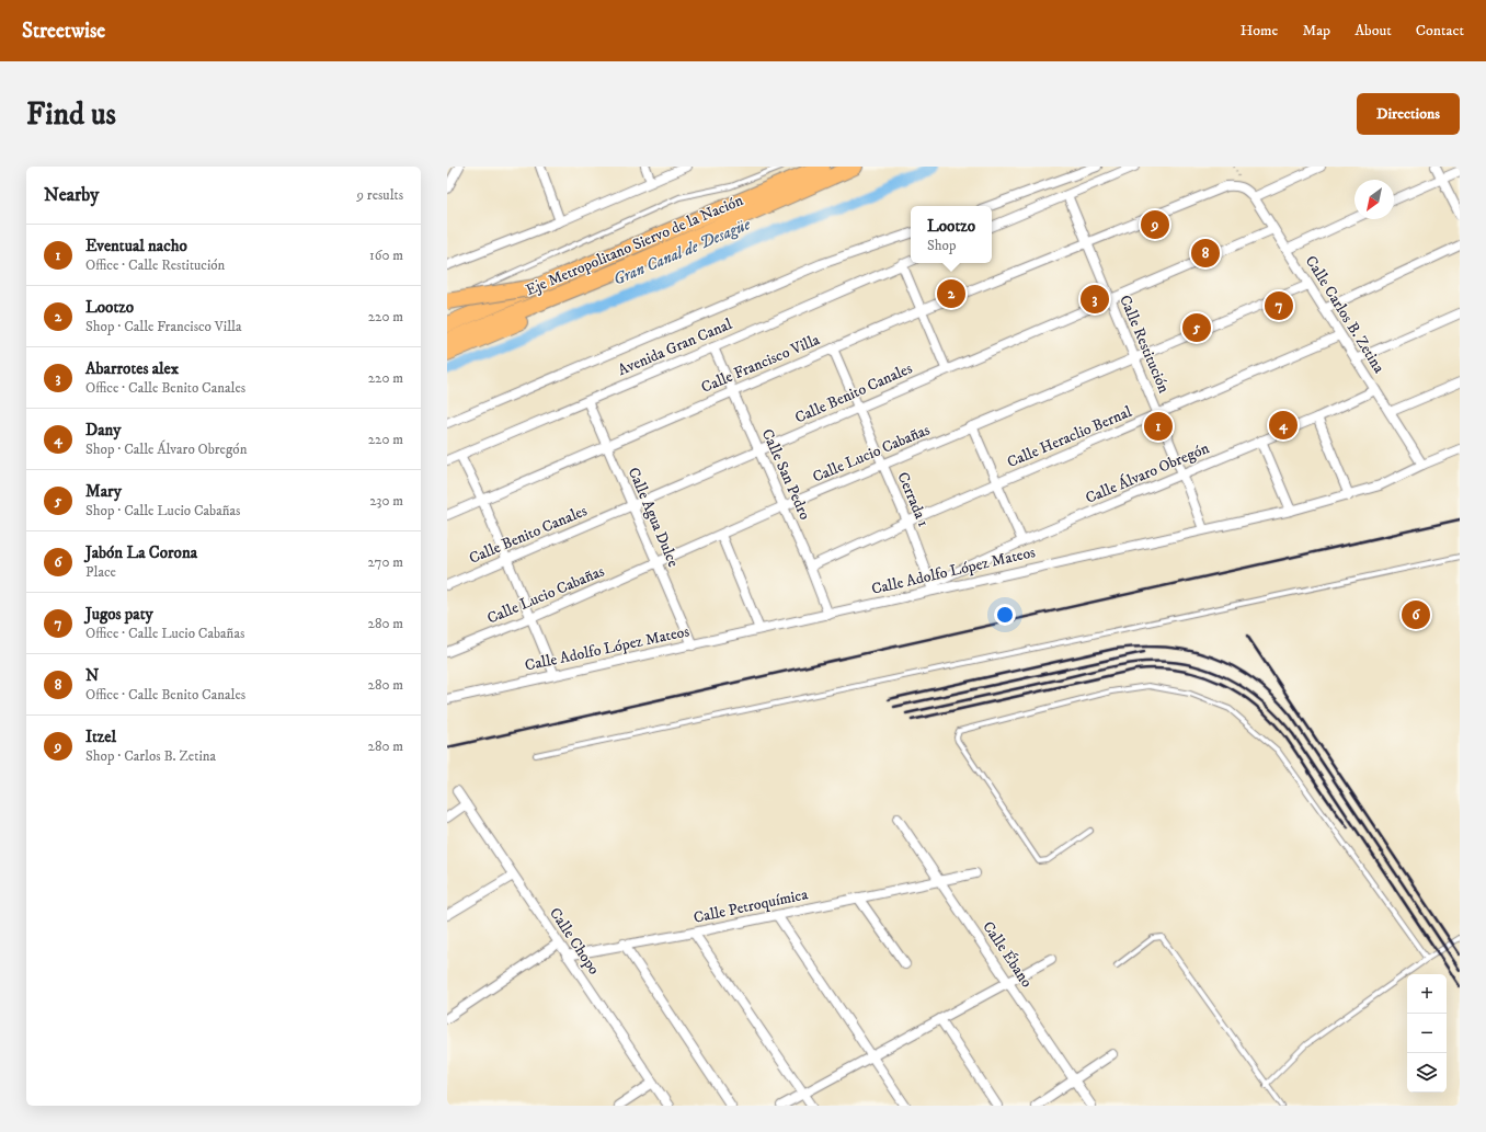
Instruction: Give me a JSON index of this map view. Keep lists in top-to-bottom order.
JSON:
{
  "streets": {
    "highway": ["Eje Metropolitano Siervo de la Nación"],
    "street": [
      "Calle Carlos B. Zetina",
      "Calle Restitución",
      "Avenida Gran Canal",
      "Calle Francisco Villa",
      "Calle Benito Canales",
      "Calle Heraclio Bernal",
      "Calle Lucio Cabañas",
      "Calle Álvaro Obregón",
      "Calle San Pedro",
      "Cerrada 1",
      "Calle Agua Dulce",
      "Calle Adolfo López Mateos",
      "Calle Petroquímica",
      "Calle Chopo",
      "Calle Ébano"
    ]
  },
  "crossings": [
    ["Calle Carlos B. Zetina", "Calle Francisco Villa"],
    ["Calle Carlos B. Zetina", "Calle Benito Canales"],
    ["Calle Carlos B. Zetina", "Calle Heraclio Bernal"],
    ["Calle Carlos B. Zetina", "Calle Lucio Cabañas"],
    ["Calle Carlos B. Zetina", "Calle Álvaro Obregón"],
    ["Calle Carlos B. Zetina", "Calle Adolfo López Mateos"],
    ["Calle Restitución", "Calle Francisco Villa"],
    ["Calle Restitución", "Calle Benito Canales"],
    ["Calle Restitución", "Calle Heraclio Bernal"],
    ["Calle Restitución", "Calle Lucio Cabañas"],
    ["Calle Restitución", "Calle Álvaro Obregón"],
    ["Calle Restitución", "Calle Adolfo López Mateos"],
    ["Avenida Gran Canal", "Calle San Pedro"],
    ["Avenida Gran Canal", "Calle Agua Dulce"],
    ["Calle Francisco Villa", "Calle San Pedro"],
    ["Calle Francisco Villa", "Cerrada 1"],
    ["Calle Francisco Villa", "Calle Agua Dulce"],
    ["Calle Benito Canales", "Calle San Pedro"],
    ["Calle Benito Canales", "Cerrada 1"],
    ["Calle Benito Canales", "Calle Agua Dulce"],
    ["Calle Heraclio Bernal", "Calle San Pedro"],
    ["Calle Heraclio Bernal", "Cerrada 1"],
    ["Calle Lucio Cabañas", "Calle San Pedro"],
    ["Calle Lucio Cabañas", "Cerrada 1"],
    ["Calle Lucio Cabañas", "Calle Agua Dulce"],
    ["Calle Álvaro Obregón", "Cerrada 1"],
    ["Calle Álvaro Obregón", "Calle Adolfo López Mateos"],
    ["Calle San Pedro", "Calle Adolfo López Mateos"],
    ["Cerrada 1", "Calle Adolfo López Mateos"],
    ["Calle Agua Dulce", "Calle Adolfo López Mateos"],
    ["Calle Petroquímica", "Calle Chopo"],
    ["Calle Petroquímica", "Calle Ébano"]
  ],
  "water": ["Gran Canal de Desagüe"],
  "north": "bottom left",
  "page": {
    "header": "Streetwise",
    "nav": [
      "Home",
      "Map",
      "About",
      "Contact"
    ],
    "buttons": "Directions",
    "title": "Find us",
    "heading": ["Nearby", "9 results"],
    "popup": ["Lootzo", "Shop"],
    "pins": [
      "9",
      "8",
      "2",
      "3",
      "7",
      "5",
      "4",
      "1",
      "6"
    ],
    "list": [
      {
        "mark": "1",
        "name": "Eventual nacho",
        "note": "Office · Calle Restitución",
        "value": "160 m"
      },
      {
        "mark": "2",
        "name": "Lootzo",
        "note": "Shop · Calle Francisco Villa",
        "value": "220 m"
      },
      {
        "mark": "3",
        "name": "Abarrotes alex",
        "note": "Office · Calle Benito Canales",
        "value": "220 m"
      },
      {
        "mark": "4",
        "name": "Dany",
        "note": "Shop · Calle Álvaro Obregón",
        "value": "220 m"
      },
      {
        "mark": "5",
        "name": "Mary",
        "note": "Shop · Calle Lucio Cabañas",
        "value": "230 m"
      },
      {
        "mark": "6",
        "name": "Jabón La Corona",
        "note": "Place",
        "value": "270 m"
      },
      {
        "mark": "7",
        "name": "Jugos paty",
        "note": "Office · Calle Lucio Cabañas",
        "value": "280 m"
      },
      {
        "mark": "8",
        "name": "N",
        "note": "Office · Calle Benito Canales",
        "value": "280 m"
      },
      {
        "mark": "9",
        "name": "Itzel",
        "note": "Shop · Carlos B. Zetina",
        "value": "280 m"
      }
    ],
    "map_buttons": ["+", "−"]
  }
}
